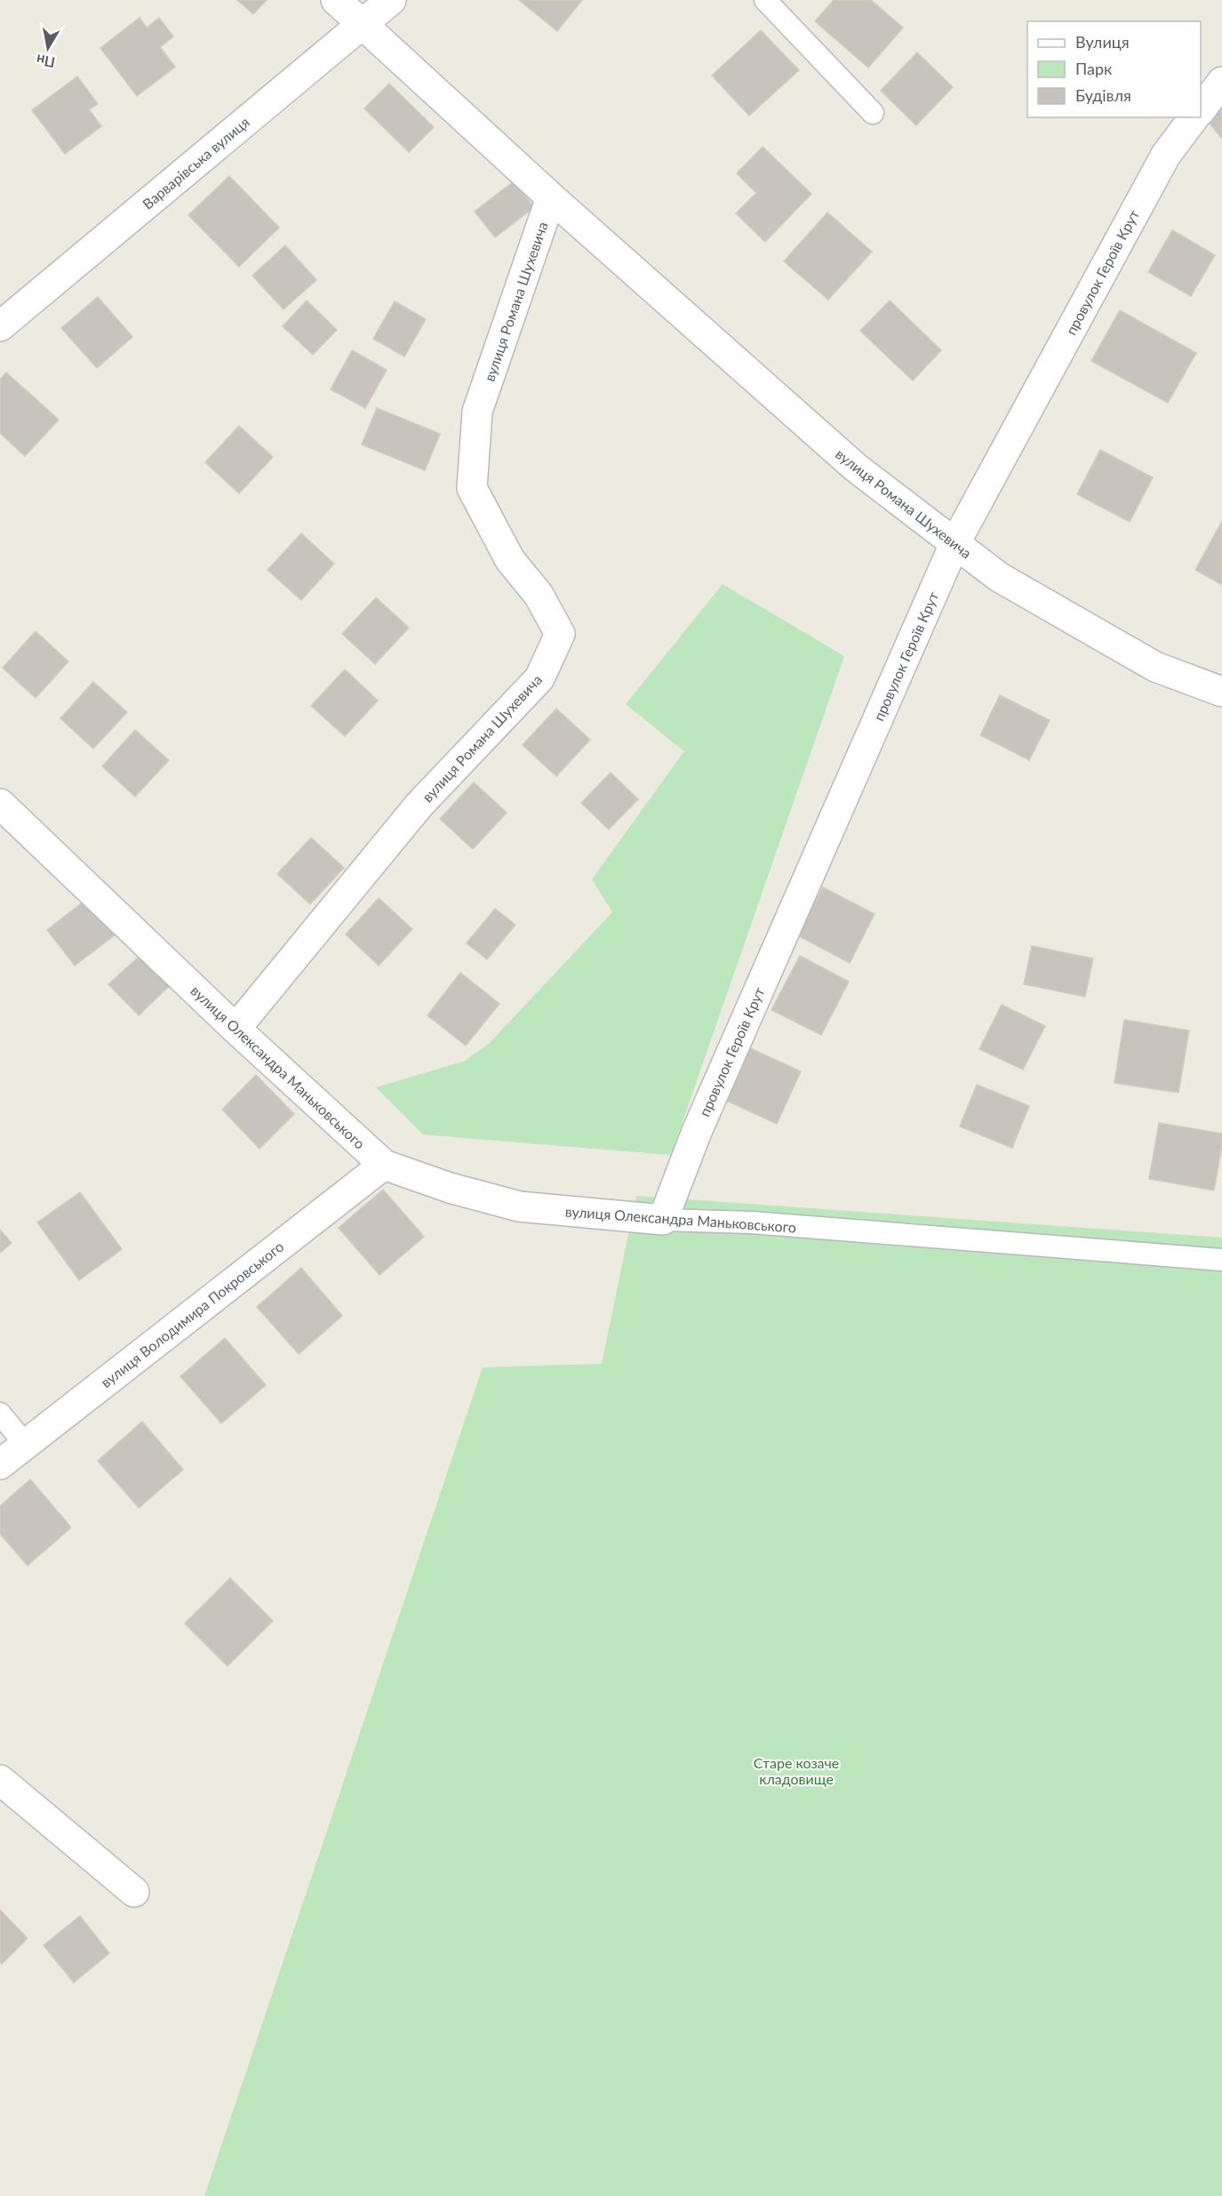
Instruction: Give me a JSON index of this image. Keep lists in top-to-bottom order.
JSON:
{
  "streets": {
    "street": [
      "Варварівська вулиця",
      "провулок Героїв Крут",
      "вулиця Романа Шухевича",
      "вулиця Олександра Маньковського",
      "вулиця Володимира Покровського"
    ]
  },
  "crossings": [
    ["Варварівська вулиця", "вулиця Романа Шухевича"],
    ["провулок Героїв Крут", "вулиця Романа Шухевича"],
    ["провулок Героїв Крут", "вулиця Олександра Маньковського"],
    ["вулиця Романа Шухевича", "вулиця Олександра Маньковського"],
    ["вулиця Олександра Маньковського", "вулиця Володимира Покровського"]
  ],
  "parks": ["Старе козаче кладовище"],
  "legend": ["Вулиця", "Парк", "Будівля"],
  "north": "bottom"
}
